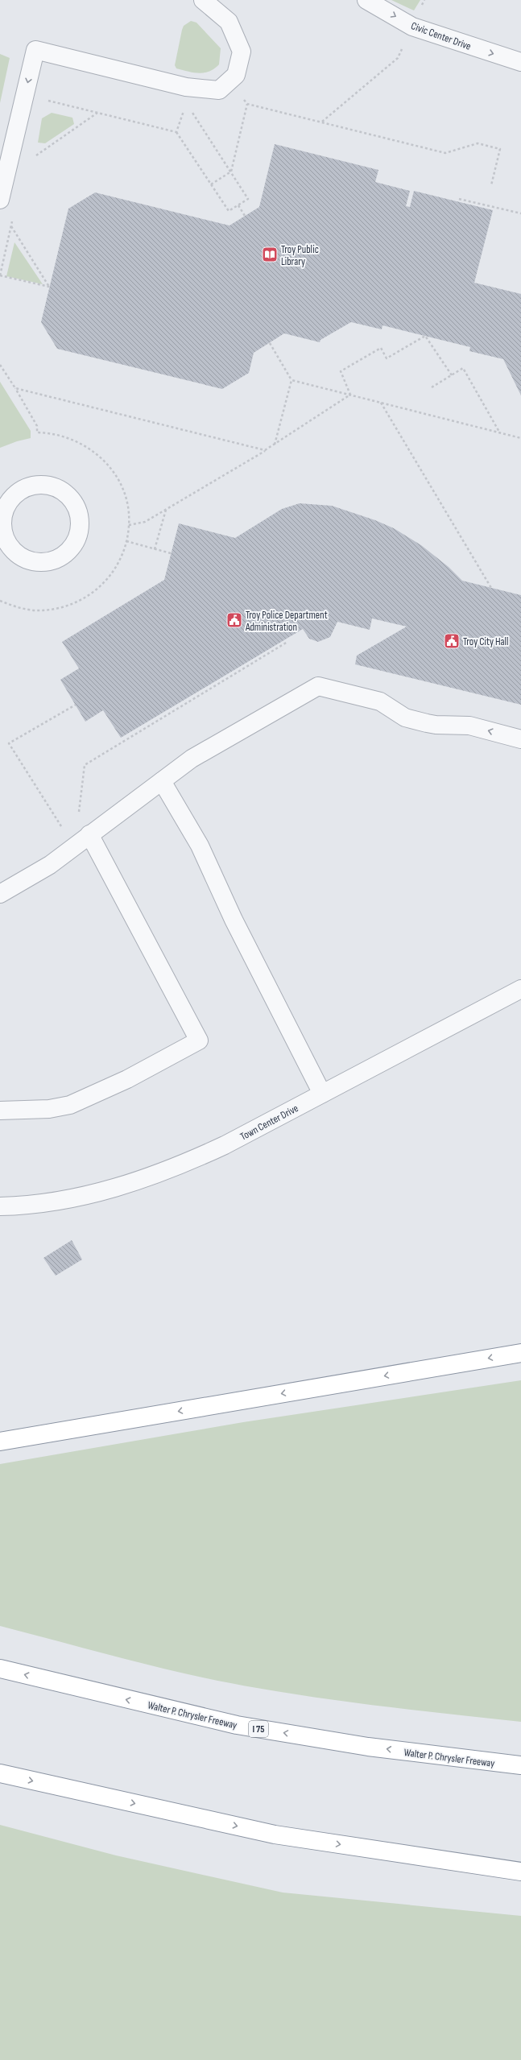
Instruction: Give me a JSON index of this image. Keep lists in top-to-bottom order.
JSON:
{
  "streets": {
    "highway": ["Walter P. Chrysler Freeway", "I 75"],
    "street": ["Civic Center Drive", "Town Center Drive"]
  },
  "one_way": ["Civic Center Drive"],
  "places": {
    "library": ["Troy Public Library"],
    "public building": ["Troy Police Department Administration", "Troy City Hall"]
  }
}
